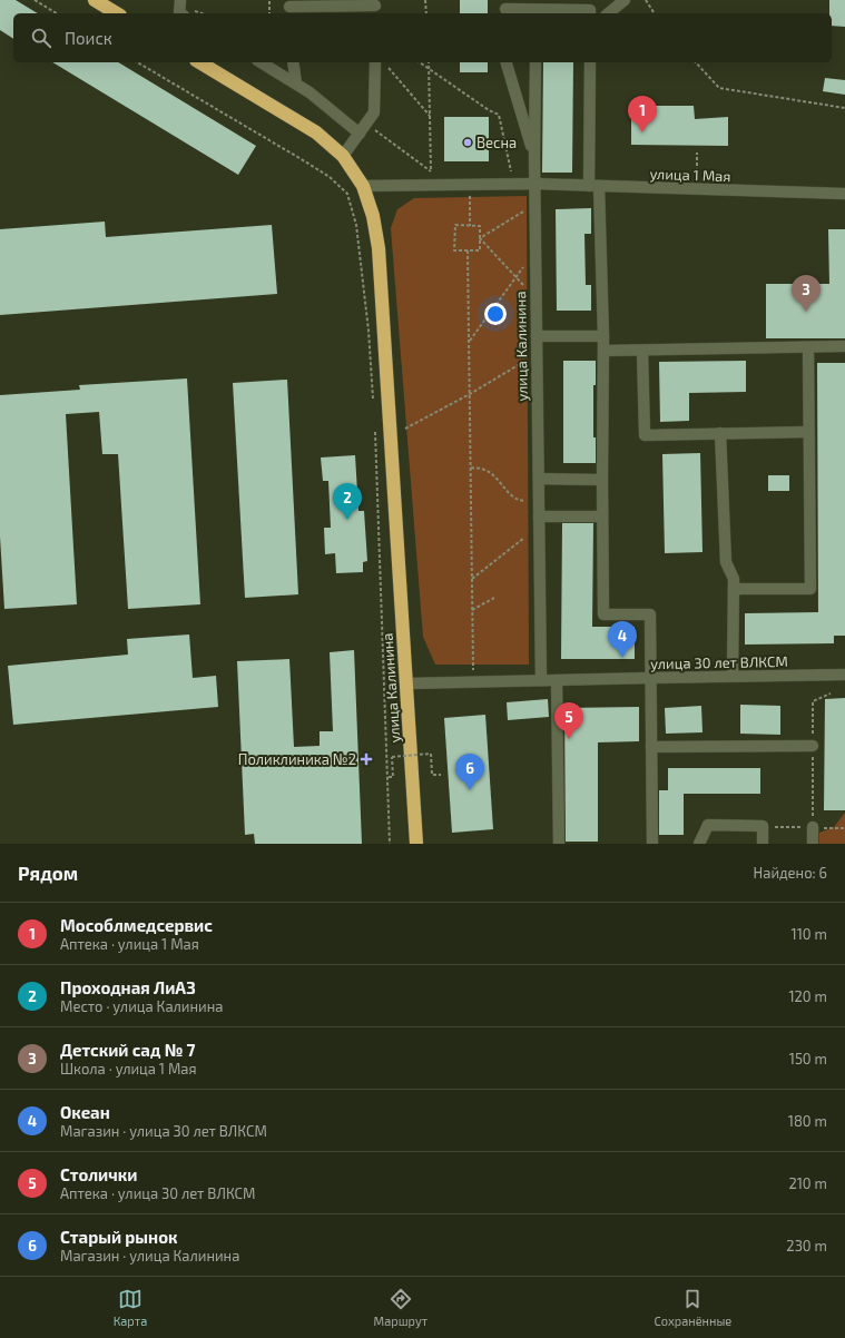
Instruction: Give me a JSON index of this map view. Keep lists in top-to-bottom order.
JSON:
{
  "streets": {
    "highway": ["улица Калинина"],
    "street": ["улица 1 Мая", "улица 30 лет ВЛКСМ"]
  },
  "crossings": [
    ["улица 1 Мая", "улица Калинина"],
    ["улица Калинина", "улица 30 лет ВЛКСМ"]
  ],
  "places": {
    "other": ["Весна"],
    "health": ["Поликлиника №2"]
  },
  "page": {
    "search": "Поиск",
    "pins": [
      "1",
      "3",
      "2",
      "4",
      "5",
      "6"
    ],
    "heading": ["Рядом", "Найдено: 6"],
    "list": [
      {
        "mark": "1",
        "name": "Мособлмедсервис",
        "note": "Аптека · улица 1 Мая",
        "value": "110 m"
      },
      {
        "mark": "2",
        "name": "Проходная ЛиАЗ",
        "note": "Место · улица Калинина",
        "value": "120 m"
      },
      {
        "mark": "3",
        "name": "Детский сад № 7",
        "note": "Школа · улица 1 Мая",
        "value": "150 m"
      },
      {
        "mark": "4",
        "name": "Океан",
        "note": "Магазин · улица 30 лет ВЛКСМ",
        "value": "180 m"
      },
      {
        "mark": "5",
        "name": "Столички",
        "note": "Аптека · улица 30 лет ВЛКСМ",
        "value": "210 m"
      },
      {
        "mark": "6",
        "name": "Старый рынок",
        "note": "Магазин · улица Калинина",
        "value": "230 m"
      }
    ],
    "nav": ["Карта", "Маршрут", "Сохранённые"]
  }
}
